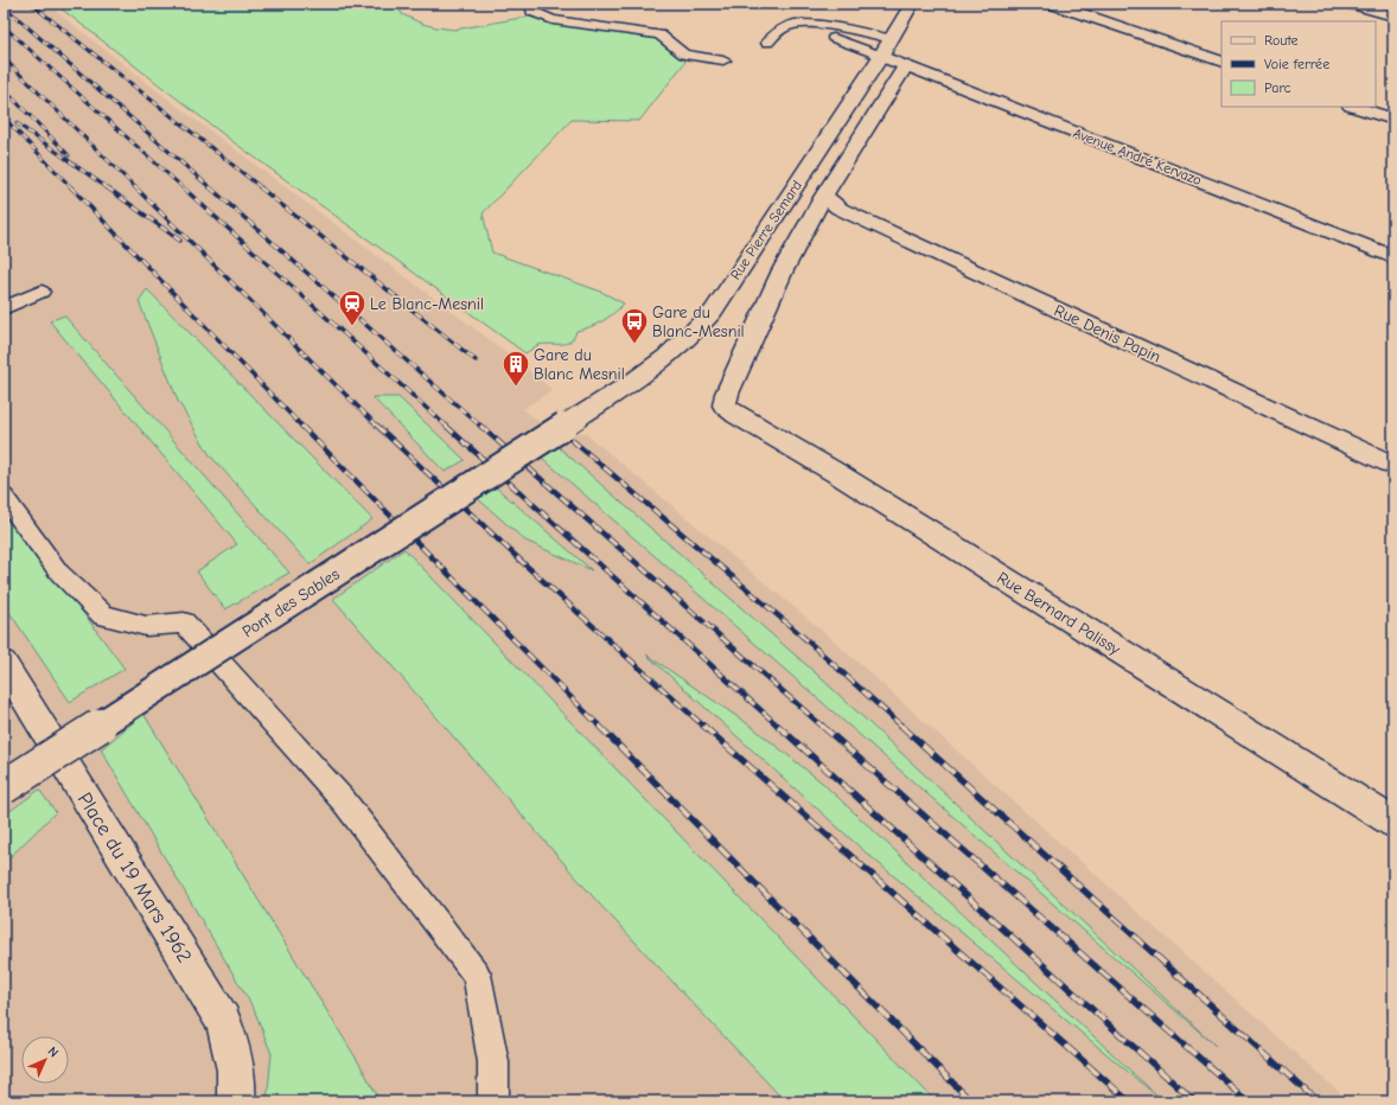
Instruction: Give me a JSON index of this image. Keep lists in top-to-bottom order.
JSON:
{
  "streets": {
    "street": [
      "Avenue André Kervazo",
      "Rue Pierre Semard",
      "Rue Denis Papin",
      "Pont des Sables",
      "Rue Bernard Palissy",
      "Place du 19 Mars 1962"
    ]
  },
  "crossings": [
    ["Avenue André Kervazo", "Rue Pierre Semard"],
    ["Rue Pierre Semard", "Rue Denis Papin"],
    ["Rue Pierre Semard", "Pont des Sables"],
    ["Rue Pierre Semard", "Rue Bernard Palissy"]
  ],
  "places": {
    "station": ["Le Blanc-Mesnil"],
    "bus stop": ["Gare du Blanc-Mesnil"],
    "building": ["Gare du Blanc Mesnil"]
  },
  "legend": ["Route", "Voie ferrée", "Parc"],
  "north": "top right"
}
